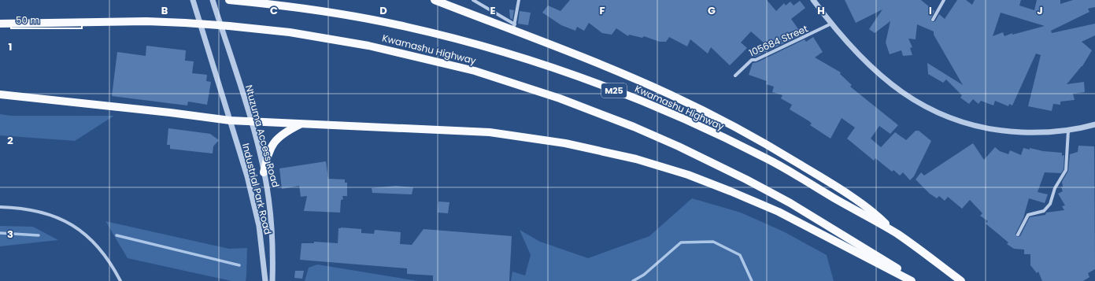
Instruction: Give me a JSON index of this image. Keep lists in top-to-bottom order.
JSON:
{
  "streets": {
    "main road": ["Kwamashu Highway", "M25"],
    "street": ["105684 Street", "Ntuzuma Access Road", "Industrial Park Road"]
  },
  "scale_bar": "50 m",
  "grid": {
    "columns": [
      "B",
      "C",
      "D",
      "E",
      "F",
      "G",
      "H",
      "I",
      "J"
    ],
    "rows": ["1", "2", "3"]
  }
}
